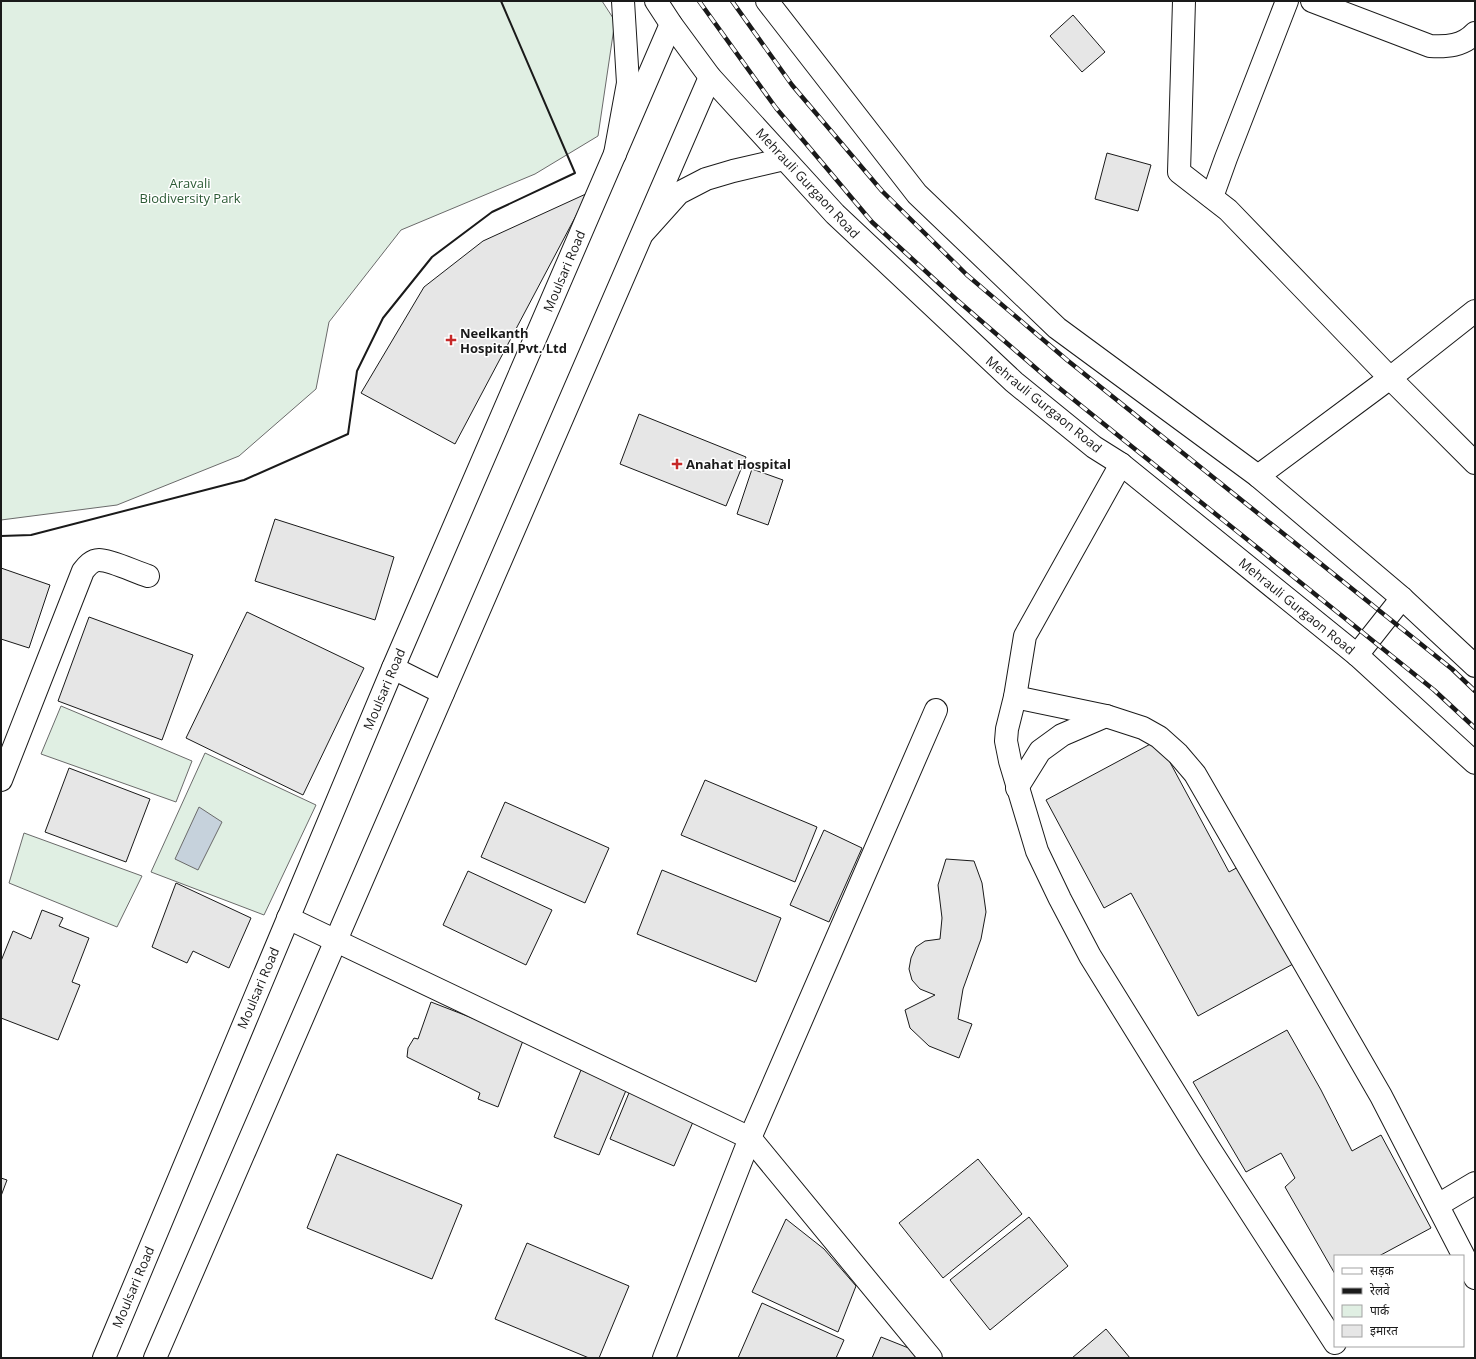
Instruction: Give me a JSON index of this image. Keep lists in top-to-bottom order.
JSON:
{
  "streets": {
    "main road": ["Mehrauli Gurgaon Road", "Moulsari Road"]
  },
  "crossings": [
    ["Mehrauli Gurgaon Road", "Moulsari Road"]
  ],
  "parks": ["Aravali Biodiversity Park"],
  "places": {
    "health": ["Neelkanth Hospital Pvt. Ltd", "Anahat Hospital"]
  },
  "legend": [
    "सड़क",
    "रेलवे",
    "पार्क",
    "इमारत"
  ]
}
